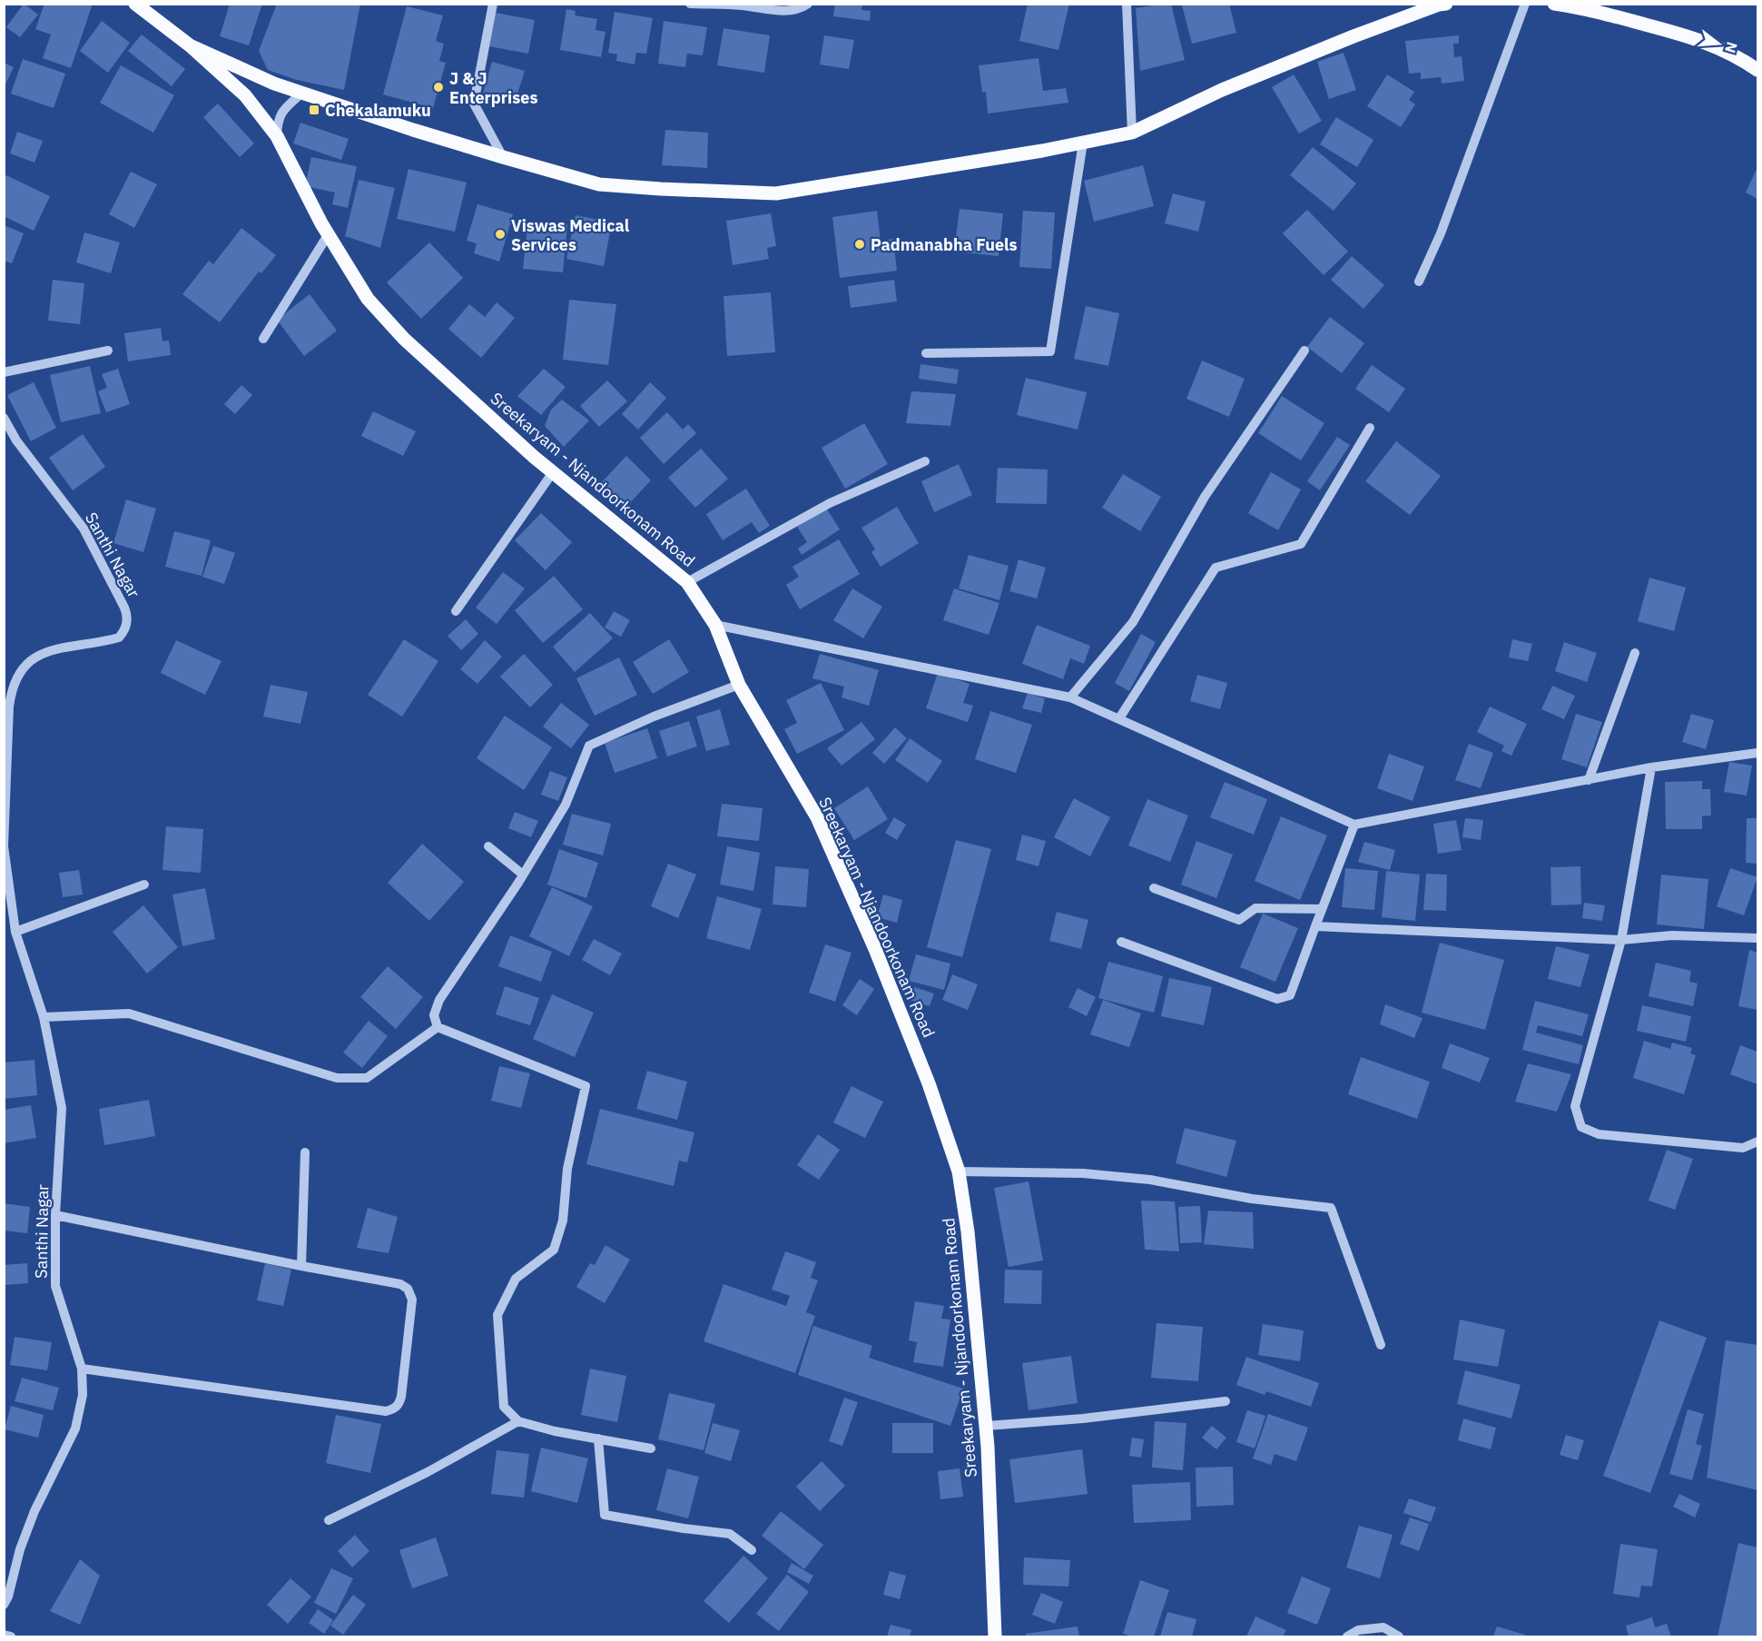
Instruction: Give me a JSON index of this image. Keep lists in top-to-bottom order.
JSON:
{
  "streets": {
    "main road": ["Sreekaryam - Njandoorkonam Road"],
    "street": ["Santhi Nagar"]
  },
  "places": {
    "other": ["J & J Enterprises", "Viswas Medical Services", "Padmanabha Fuels"],
    "transit": ["Chekalamuku"]
  },
  "north": "right"
}
